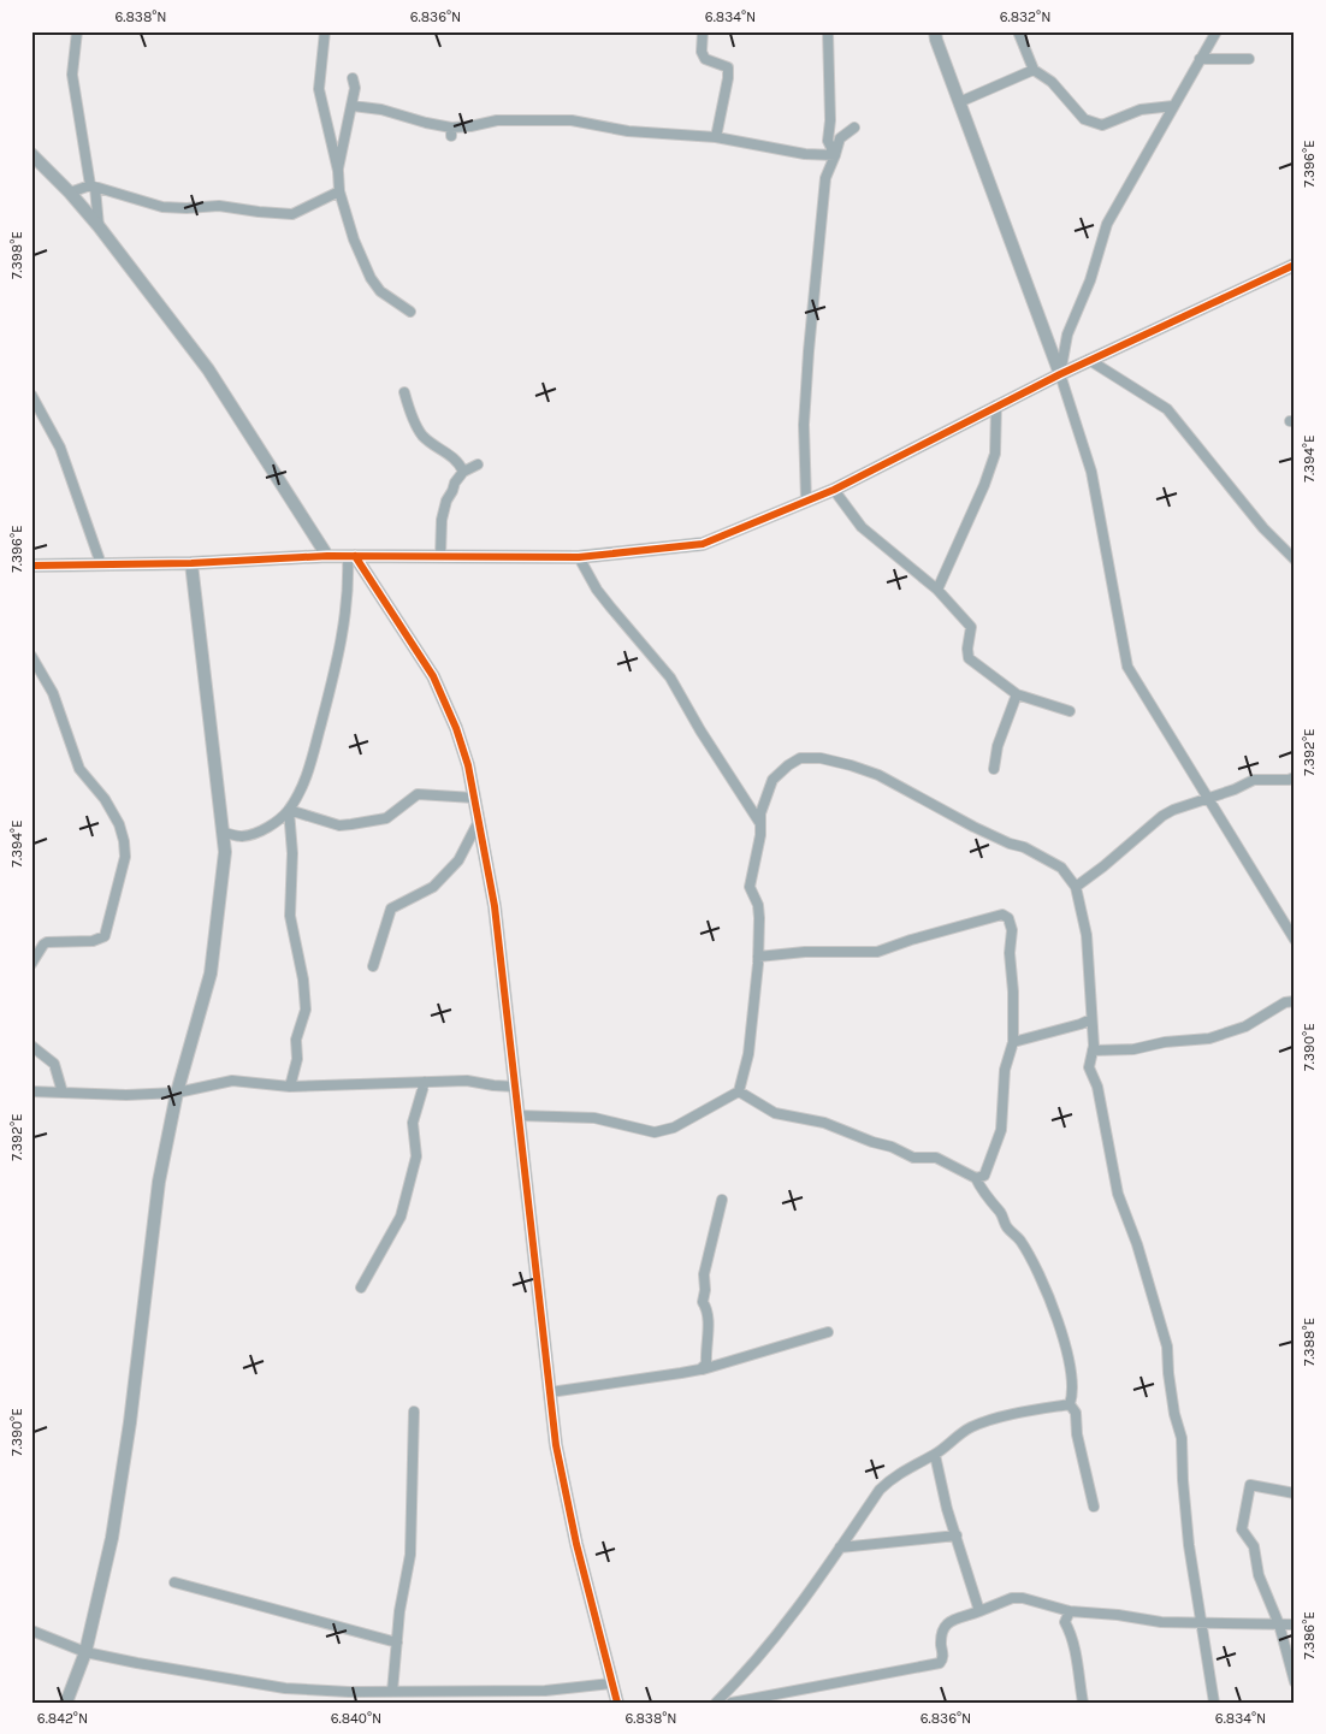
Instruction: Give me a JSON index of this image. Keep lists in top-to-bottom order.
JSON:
{
  "coordinates": [
    "6.838°N",
    "6.836°N",
    "6.834°N",
    "6.832°N",
    "7.396°E",
    "7.398°E",
    "7.394°E",
    "7.392°E",
    "7.390°E",
    "7.388°E",
    "7.386°E",
    "6.842°N",
    "6.840°N"
  ]
}
